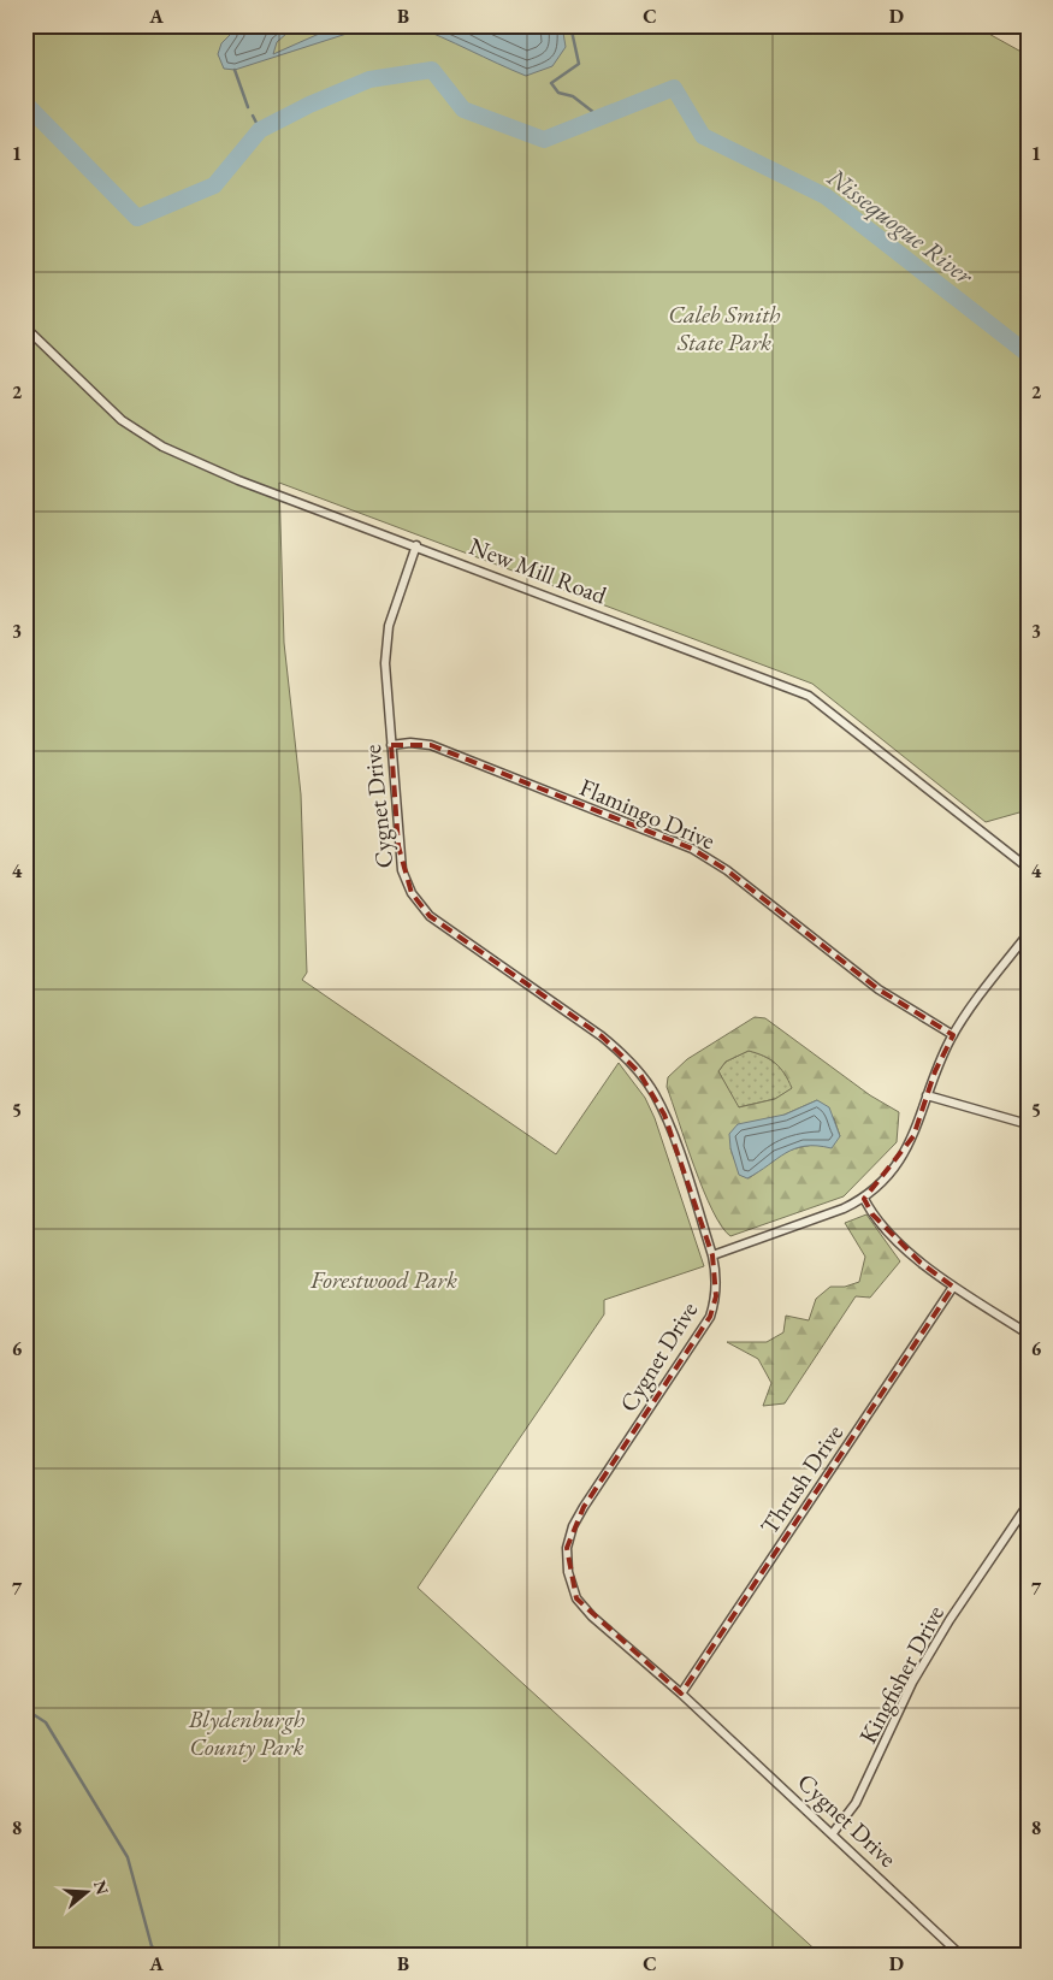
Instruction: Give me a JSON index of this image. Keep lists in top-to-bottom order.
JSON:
{
  "streets": {
    "street": [
      "New Mill Road",
      "Cygnet Drive",
      "Flamingo Drive",
      "Thrush Drive",
      "Kingfisher Drive"
    ]
  },
  "crossings": [
    ["New Mill Road", "Cygnet Drive"],
    ["Cygnet Drive", "Flamingo Drive"],
    ["Cygnet Drive", "Thrush Drive"],
    ["Cygnet Drive", "Kingfisher Drive"]
  ],
  "water": ["Nissequogue River"],
  "parks": ["Caleb Smith State Park", "Forestwood Park", "Blydenburgh County Park"],
  "north": "right",
  "grid": {
    "columns": [
      "A",
      "B",
      "C",
      "D"
    ],
    "rows": [
      "1",
      "2",
      "3",
      "4",
      "5",
      "6",
      "7",
      "8"
    ]
  }
}
